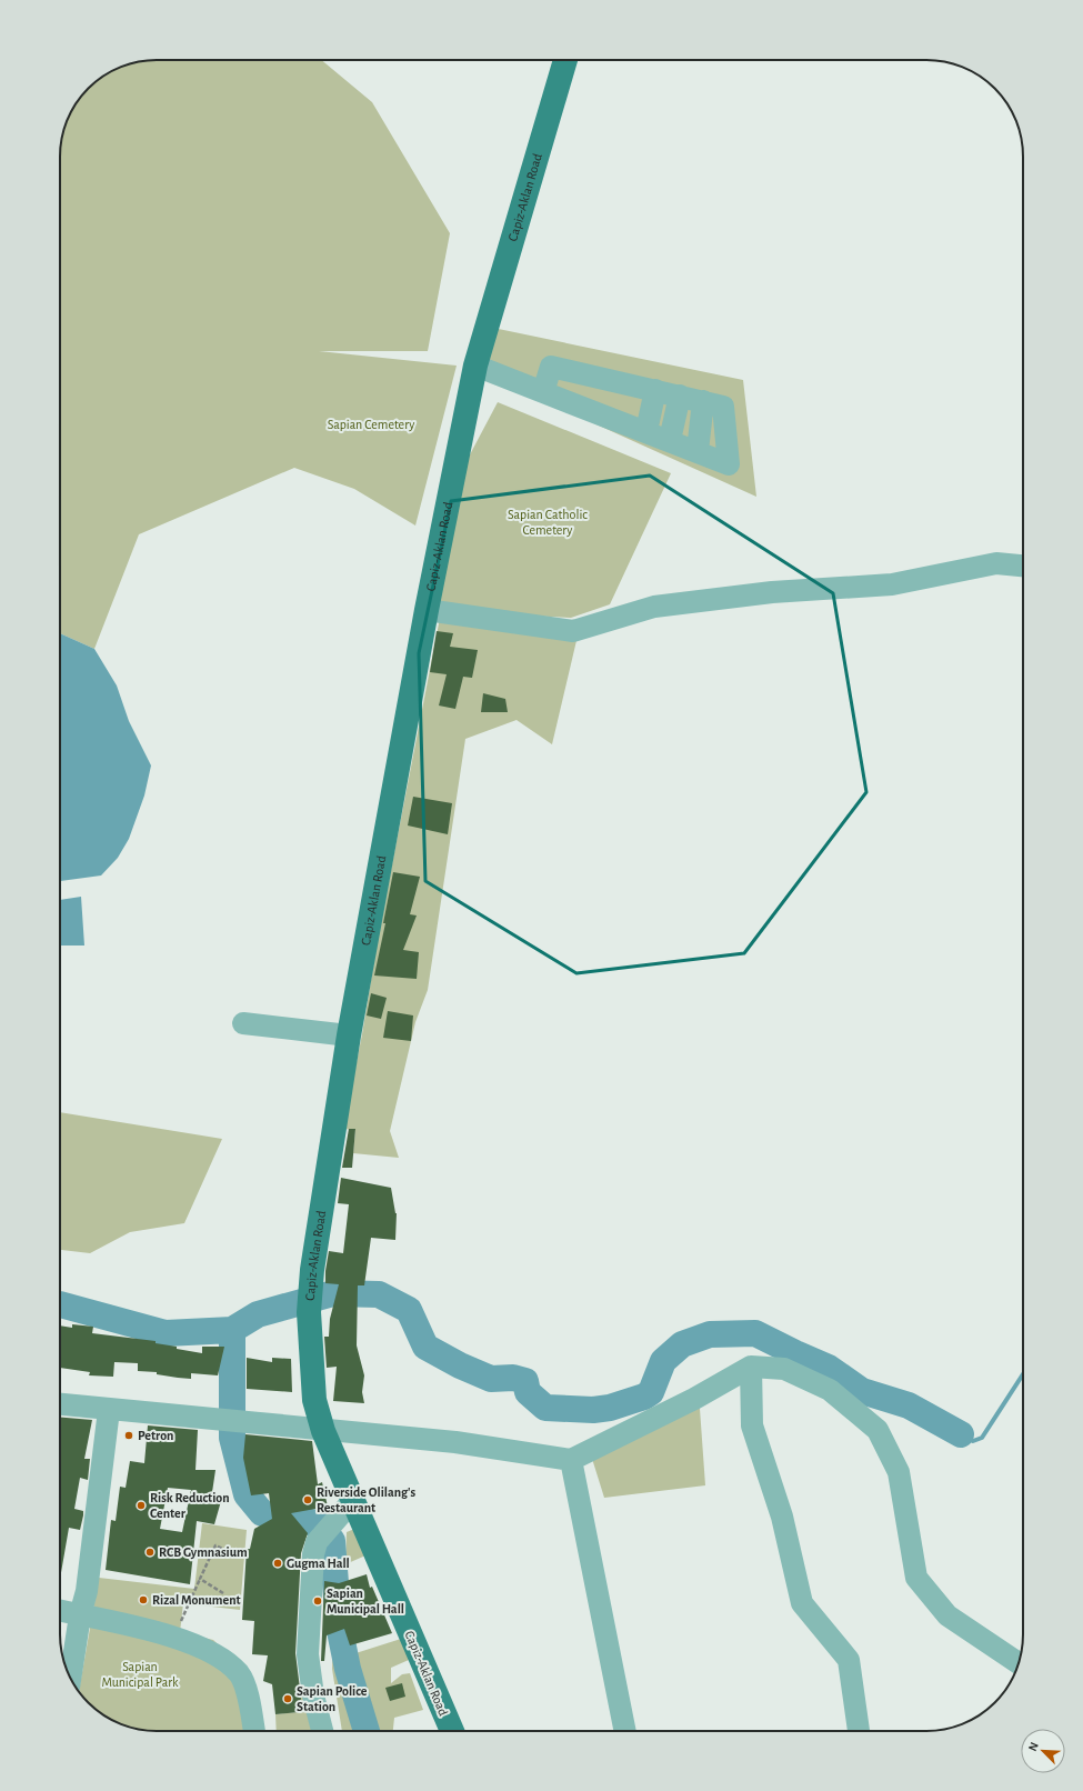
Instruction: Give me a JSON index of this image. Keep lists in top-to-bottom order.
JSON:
{
  "streets": {
    "main road": ["Capiz-Aklan Road"]
  },
  "parks": ["Sapian Cemetery", "Sapian Catholic Cemetery", "Sapian Municipal Park"],
  "places": [
    "Petron",
    "Riverside Olilang's Restaurant",
    "Risk Reduction Center",
    "RCB Gymnasium",
    "Gugma Hall",
    "Rizal Monument",
    "Sapian Municipal Hall",
    "Sapian Police Station"
  ],
  "north": "top left"
}
